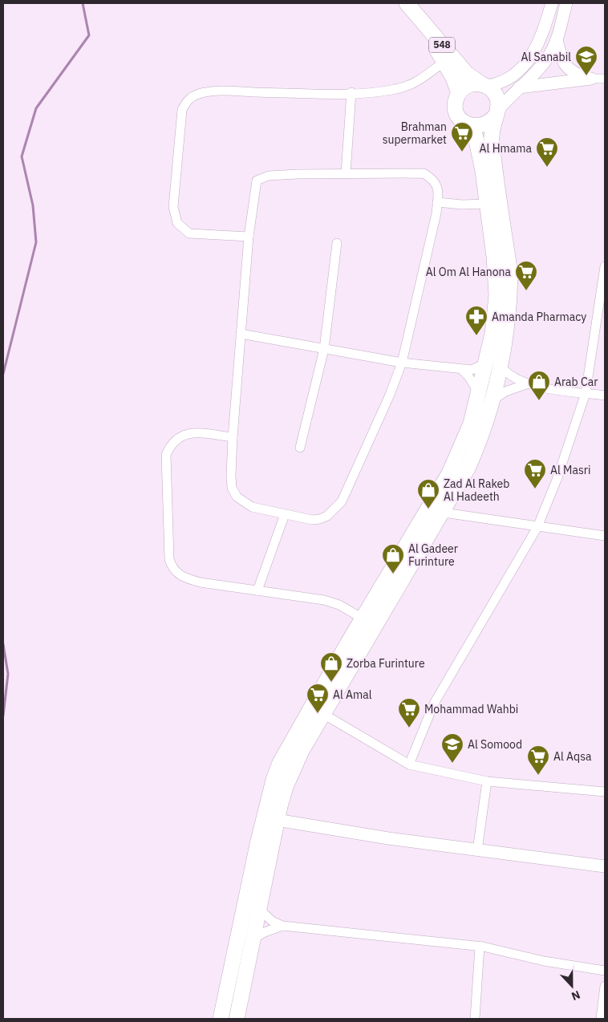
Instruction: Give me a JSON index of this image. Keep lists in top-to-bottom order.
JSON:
{
  "streets": {
    "main road": ["548"]
  },
  "places": {
    "school or university": ["Al Sanabil", "Al Somood"],
    "supermarket": [
      "Brahman supermarket",
      "Al Hmama",
      "Al Om Al Hanona",
      "Al Masri",
      "Al Amal",
      "Mohammad Wahbi",
      "Al Aqsa"
    ],
    "pharmacy": ["Amanda Pharmacy"],
    "shop": [
      "Arab Car",
      "Zad Al Rakeb Al Hadeeth",
      "Al Gadeer Furinture",
      "Zorba Furinture"
    ]
  },
  "north": "bottom"
}
